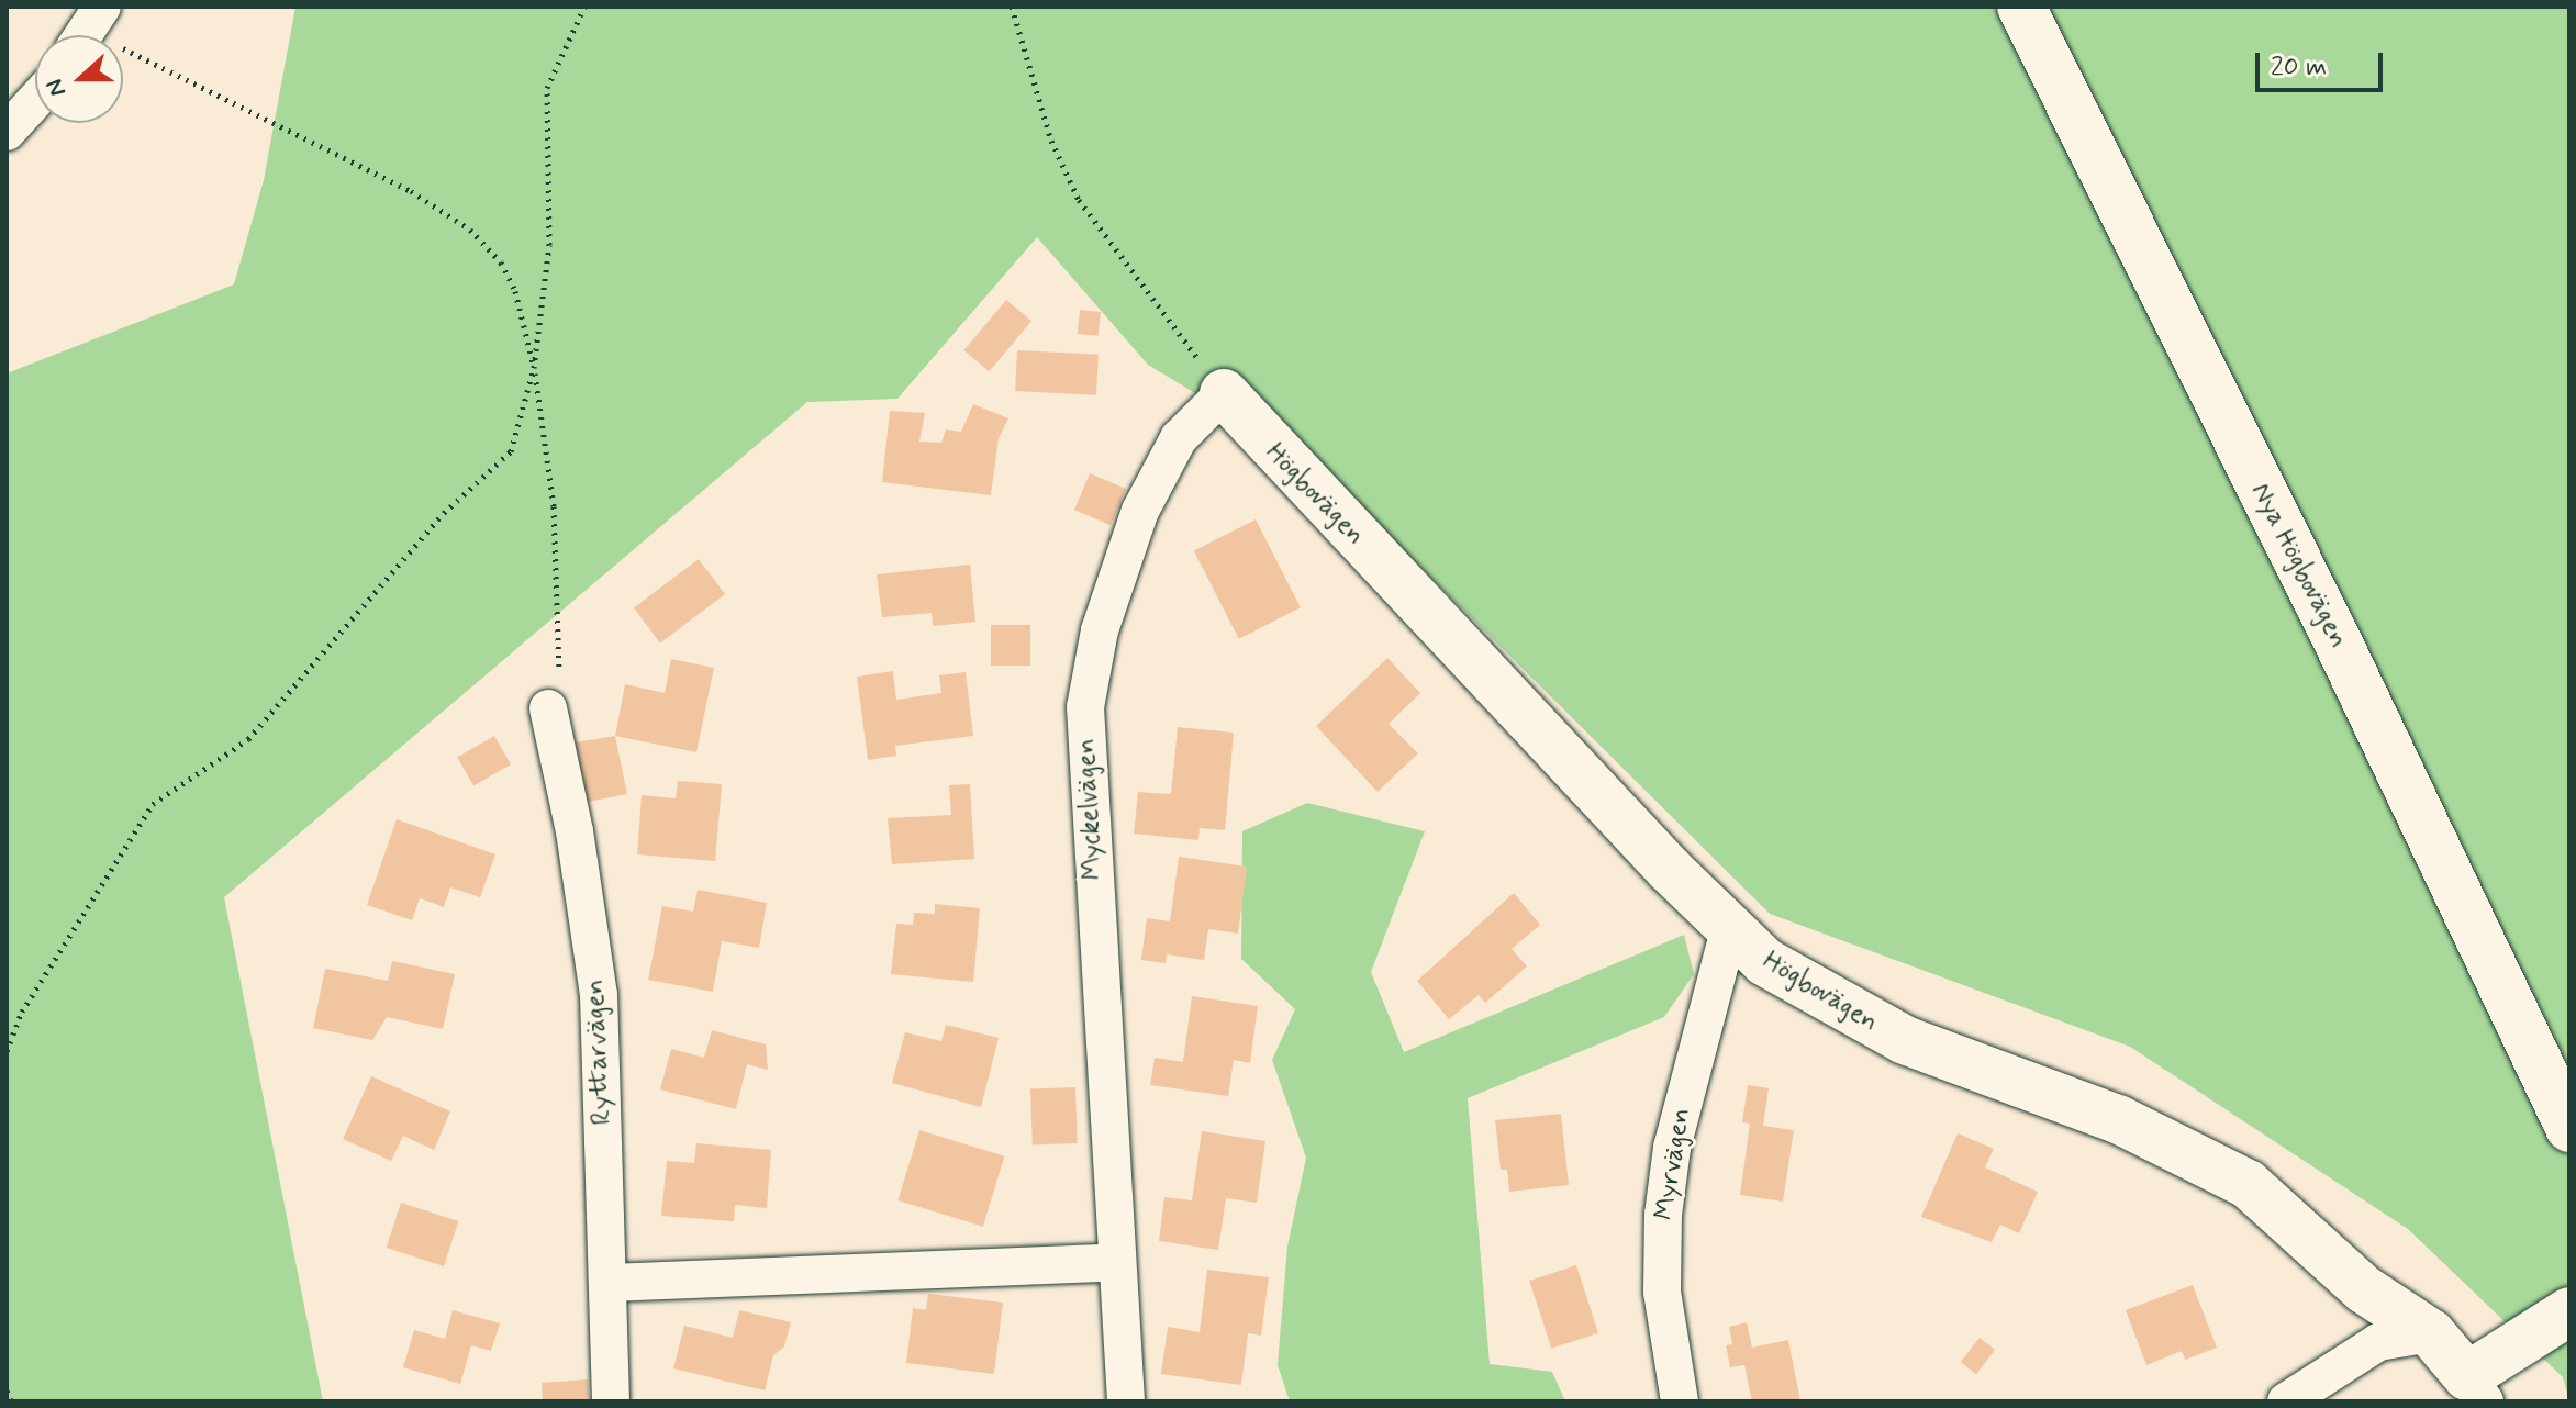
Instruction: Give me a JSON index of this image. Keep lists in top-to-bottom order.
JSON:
{
  "streets": {
    "street": [
      "Högbovägen",
      "Nya Högbovägen",
      "Myckelvägen",
      "Ryttarvägen",
      "Myrvägen"
    ]
  },
  "crossings": [
    ["Högbovägen", "Myckelvägen"],
    ["Högbovägen", "Myrvägen"]
  ],
  "scale_bar": "20 m",
  "north": "left"
}
